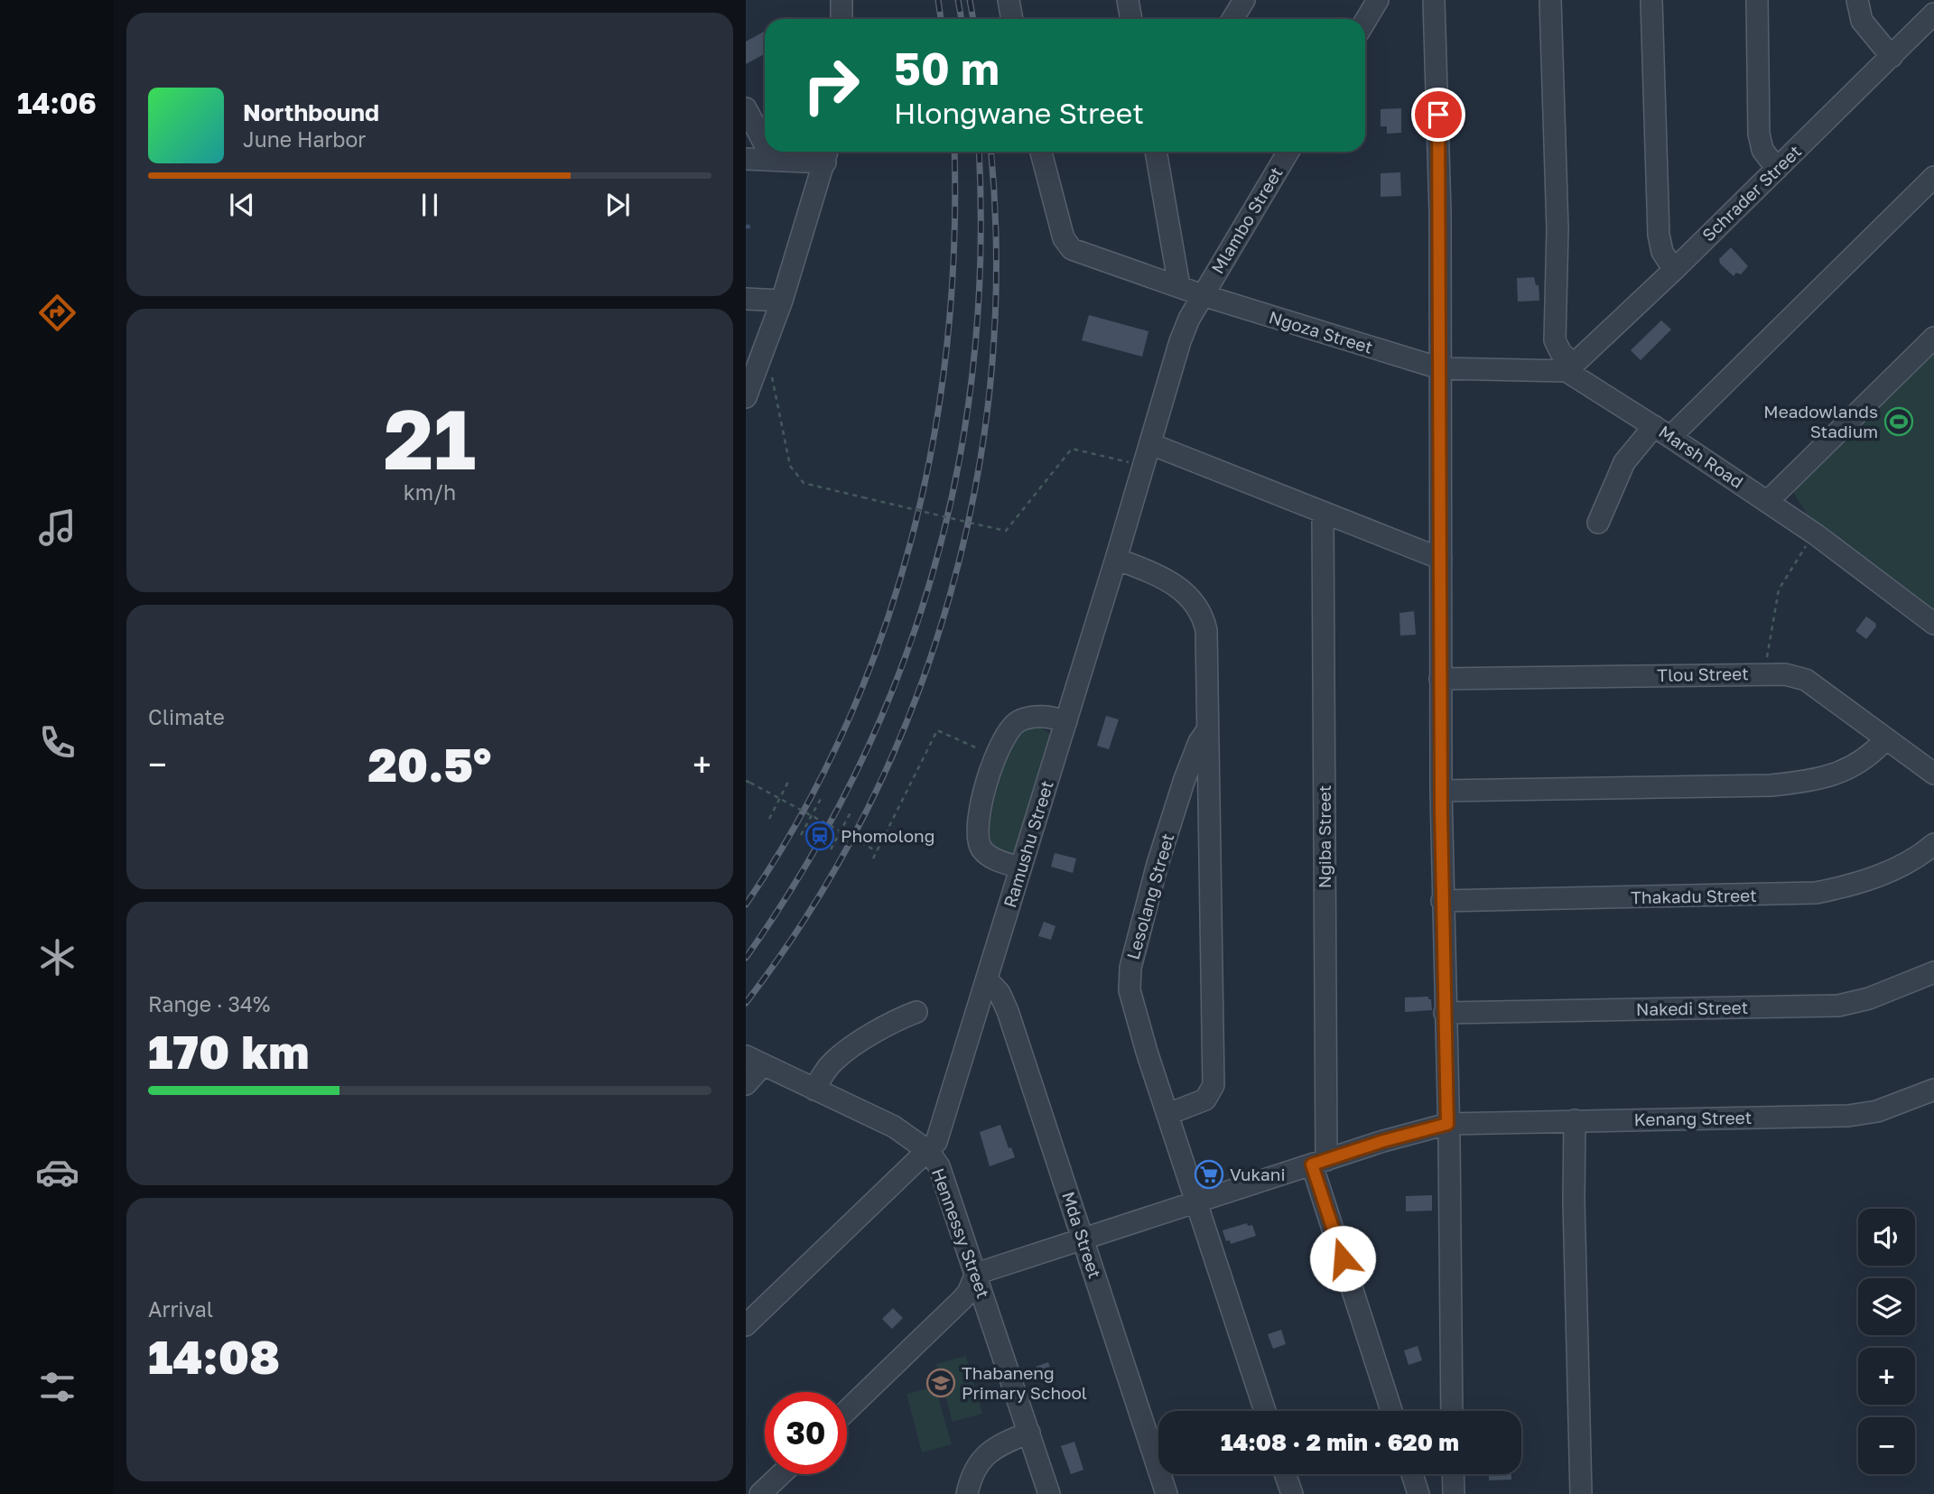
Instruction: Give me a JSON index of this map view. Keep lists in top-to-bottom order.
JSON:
{
  "streets": {
    "street": [
      "Schrader Street",
      "Mlambo Street",
      "Ngoza Street",
      "Marsh Road",
      "Tlou Street",
      "Ngiba Street",
      "Ramushu Street",
      "Lesolang Street",
      "Thakadu Street",
      "Nakedi Street",
      "Kenang Street",
      "Hennessy Street",
      "Mda Street"
    ]
  },
  "crossings": [
    ["Schrader Street", "Marsh Road"],
    ["Mlambo Street", "Ngoza Street"],
    ["Mlambo Street", "Ramushu Street"],
    ["Ngoza Street", "Ramushu Street"],
    ["Ngiba Street", "Kenang Street"],
    ["Ramushu Street", "Lesolang Street"],
    ["Ramushu Street", "Hennessy Street"],
    ["Ramushu Street", "Mda Street"],
    ["Lesolang Street", "Kenang Street"],
    ["Kenang Street", "Hennessy Street"],
    ["Kenang Street", "Mda Street"]
  ],
  "places": {
    "sports": ["Meadowlands Stadium"],
    "station": ["Phomolong"],
    "supermarket": ["Vukani"],
    "school or university": ["Thabaneng Primary School"]
  },
  "page": {
    "tabs": "14:06",
    "turn": ["50 m", "Hlongwane Street"],
    "song": ["Northbound", "June Harbor"],
    "tile": [
      ["21", "km/h"],
      "Climate",
      ["Range · 34%", "170 km"],
      ["Arrival", "14:08"]
    ],
    "heat": ["−", "20.5°", "+"],
    "map_buttons": ["+", "−"],
    "limit": "30",
    "trip": "14:08 · 2 min · 620 m"
  }
}
